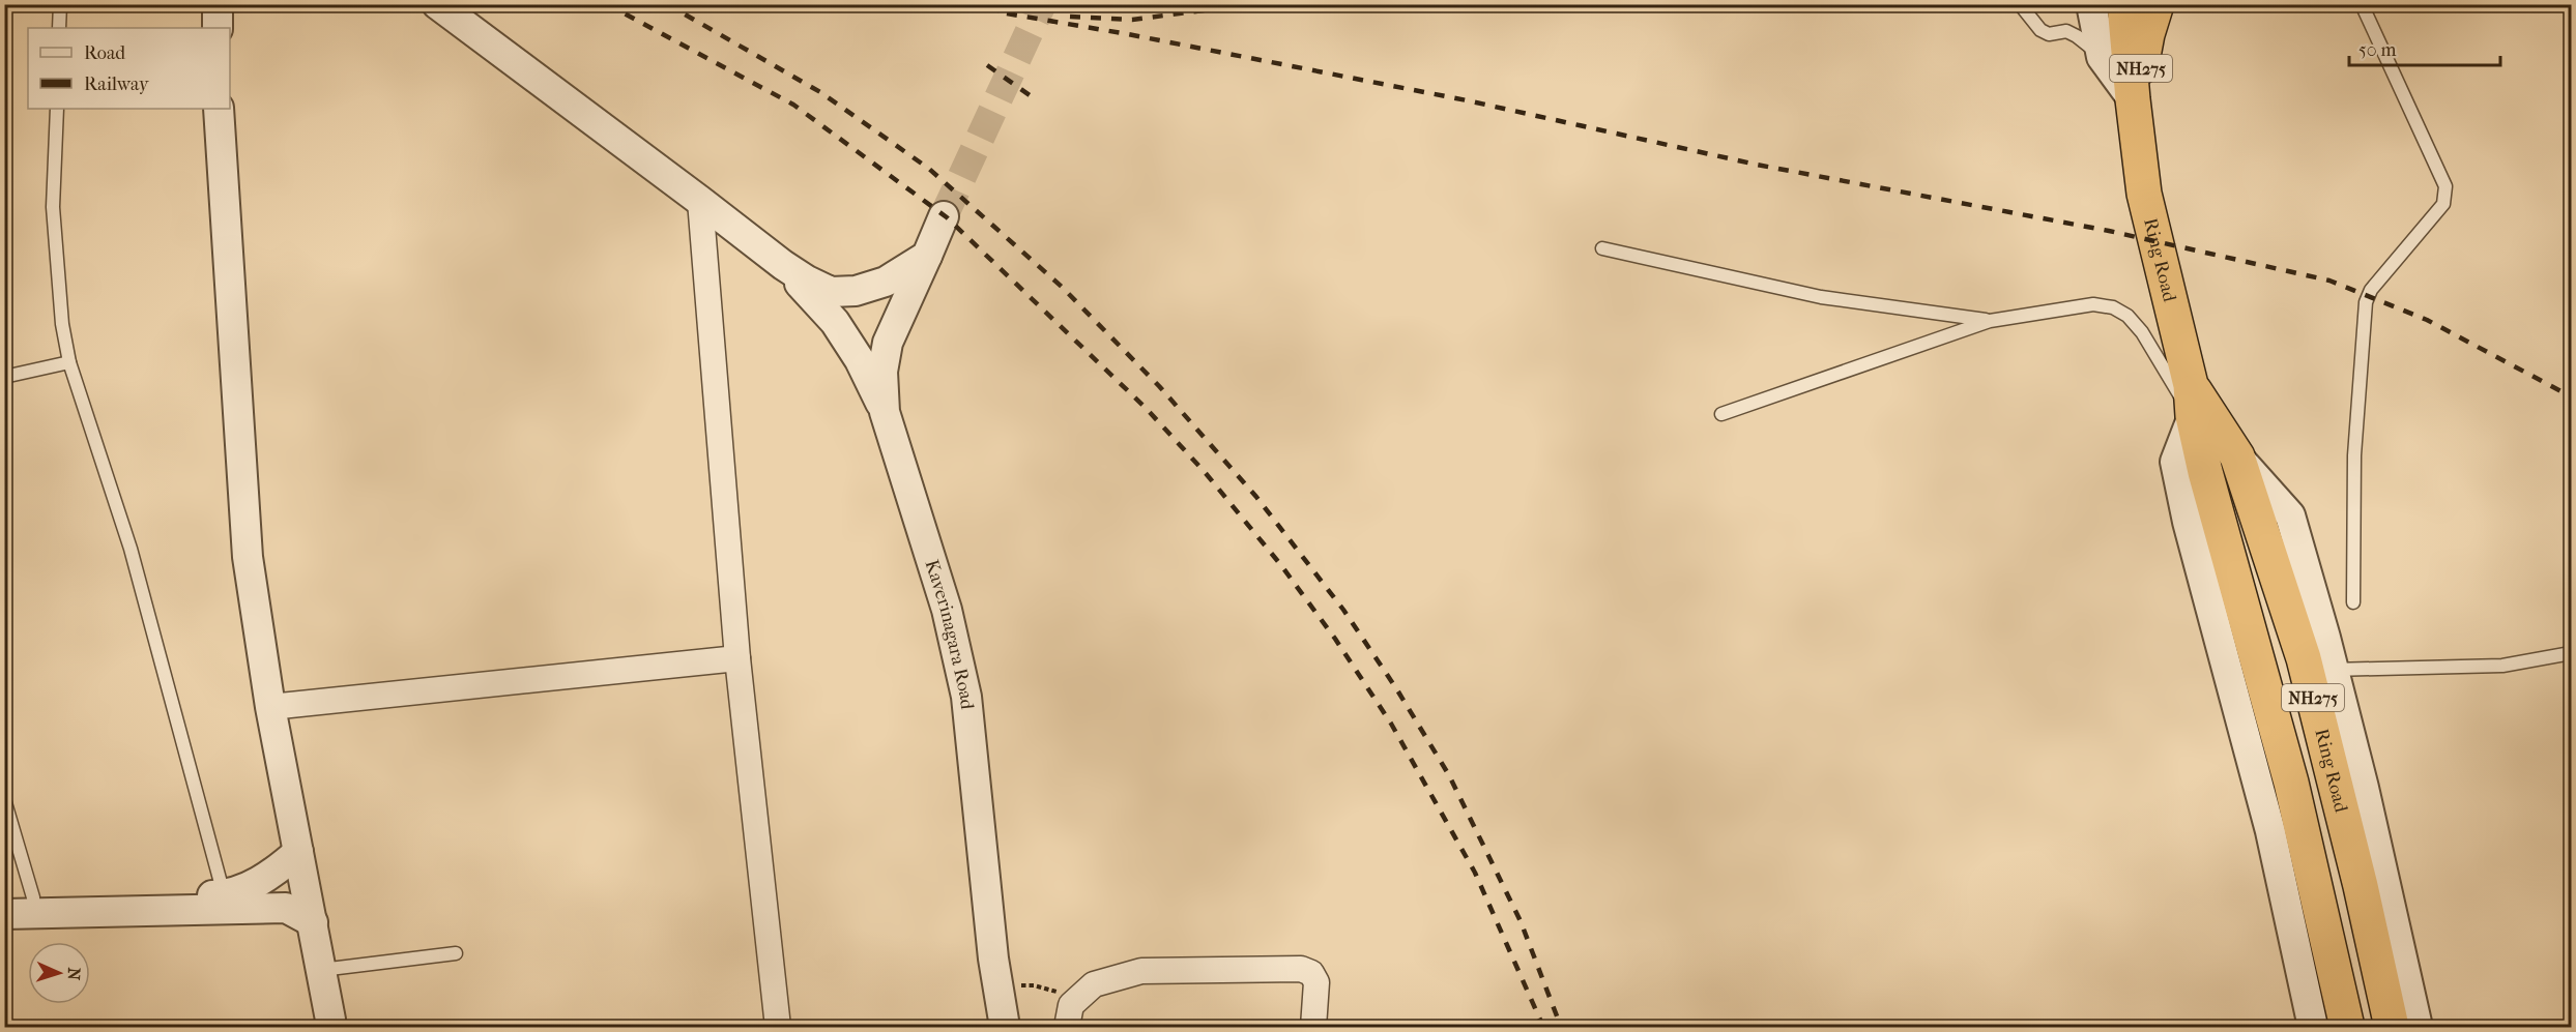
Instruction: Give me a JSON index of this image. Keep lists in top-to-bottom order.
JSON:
{
  "streets": {
    "highway": ["NH275", "Ring Road"],
    "street": ["Kaverinagara Road"]
  },
  "legend": ["Road", "Railway"],
  "scale_bar": "50 m",
  "north": "right"
}
